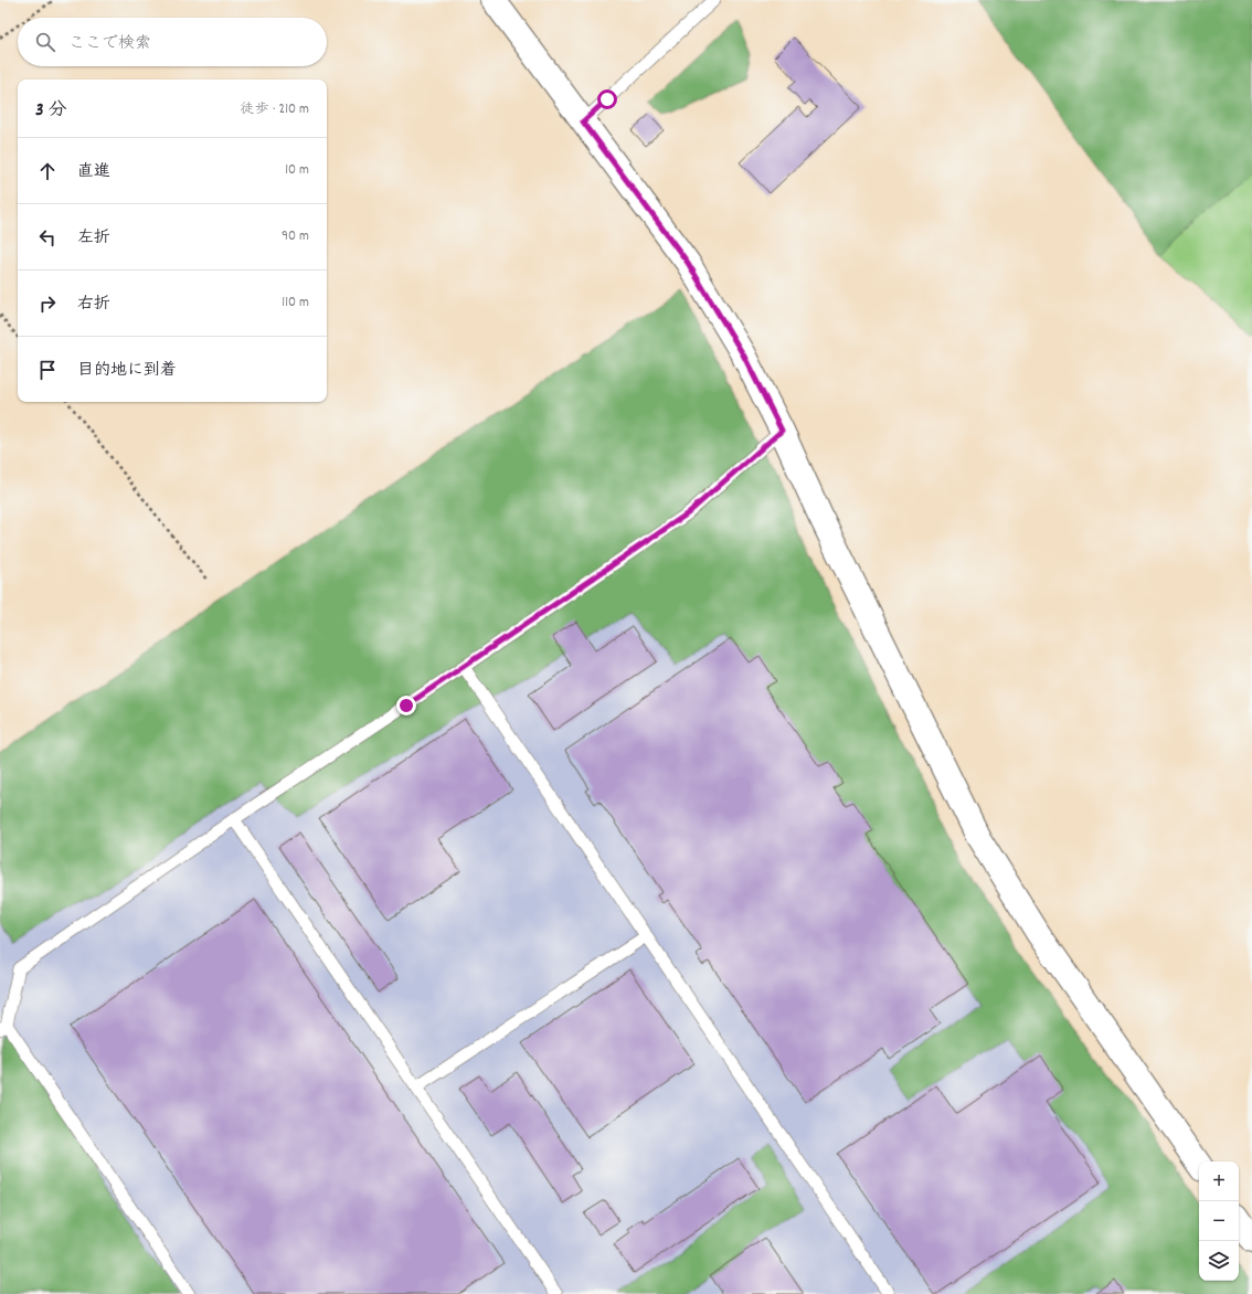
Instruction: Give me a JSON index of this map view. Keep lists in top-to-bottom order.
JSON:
{
  "page": {
    "search": "ここで検索",
    "heading": ["3 分", "徒歩 · 210 m"],
    "list": [
      ["直進", "10 m"],
      ["左折", "90 m"],
      ["右折", "110 m"],
      "目的地に到着"
    ],
    "map_buttons": ["+", "−"]
  }
}
